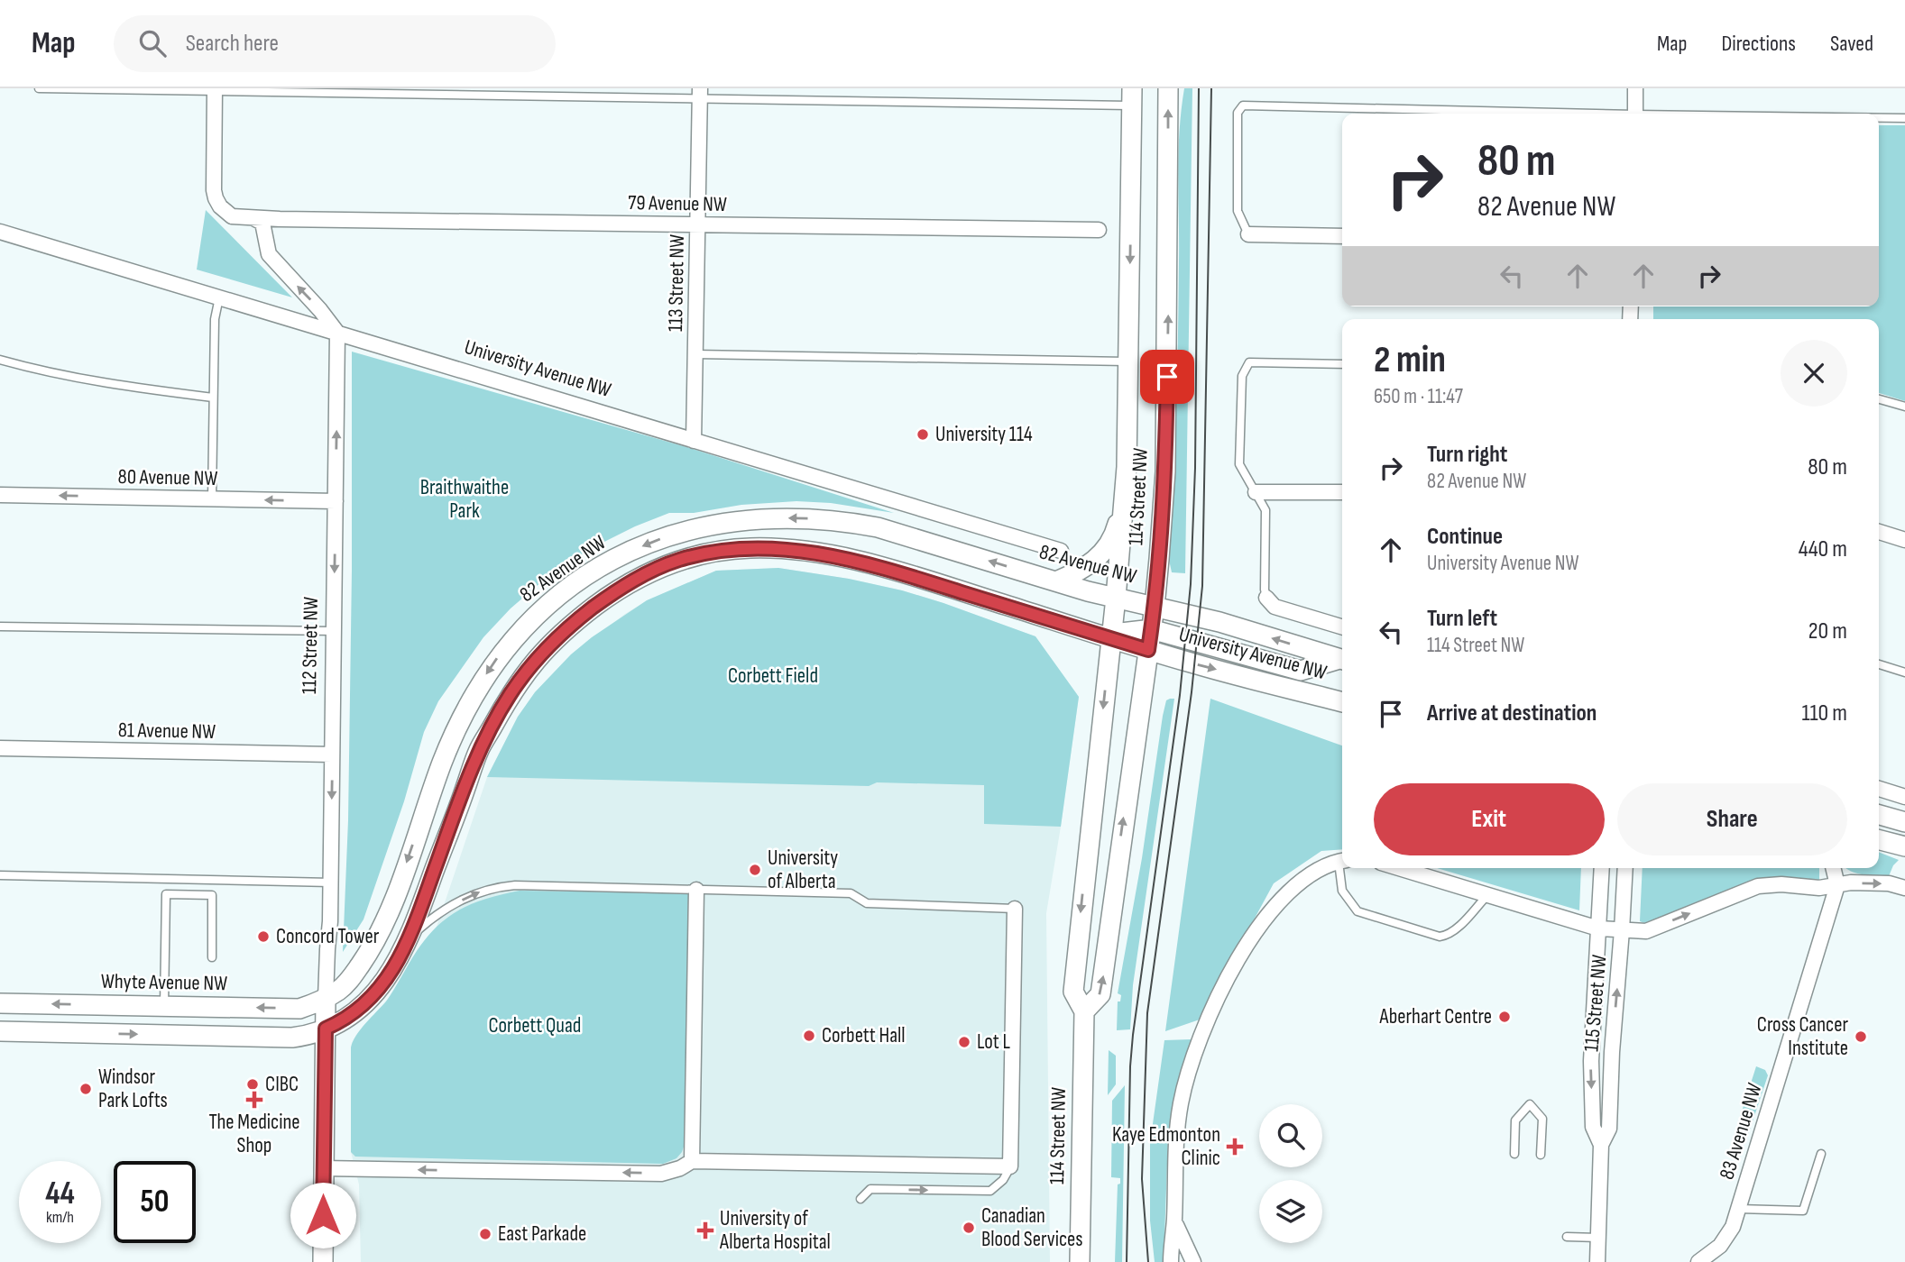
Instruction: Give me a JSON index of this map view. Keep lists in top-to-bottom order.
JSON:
{
  "streets": {
    "main road": [
      "University Avenue NW",
      "114 Street NW",
      "82 Avenue NW",
      "112 Street NW",
      "Whyte Avenue NW"
    ],
    "street": [
      "79 Avenue NW",
      "113 Street NW",
      "80 Avenue NW",
      "81 Avenue NW",
      "115 Street NW",
      "83 Avenue NW"
    ]
  },
  "crossings": [
    ["79 Avenue NW", "113 Street NW"],
    ["113 Street NW", "University Avenue NW"],
    ["University Avenue NW", "114 Street NW"],
    ["University Avenue NW", "82 Avenue NW"],
    ["University Avenue NW", "112 Street NW"],
    ["80 Avenue NW", "112 Street NW"],
    ["114 Street NW", "82 Avenue NW"],
    ["82 Avenue NW", "112 Street NW"],
    ["82 Avenue NW", "Whyte Avenue NW"],
    ["112 Street NW", "81 Avenue NW"],
    ["112 Street NW", "Whyte Avenue NW"]
  ],
  "one_way": ["80 Avenue NW", "82 Avenue NW"],
  "parks": ["Braithwaithe Park", "Corbett Field", "Corbett Quad"],
  "places": {
    "other": [
      "University 114",
      "University of Alberta",
      "Concord Tower",
      "Aberhart Centre",
      "Corbett Hall",
      "Cross Cancer Institute",
      "Lot L",
      "CIBC",
      "Windsor Park Lofts",
      "Canadian Blood Services",
      "East Parkade"
    ],
    "health": ["The Medicine Shop", "Kaye Edmonton Clinic", "University of Alberta Hospital"]
  },
  "page": {
    "header": "Map",
    "search": "Search here",
    "nav": ["Map", "Directions", "Saved"],
    "turn": ["80 m", "82 Avenue NW"],
    "heading": ["2 min", "650 m · 11:47"],
    "list": [
      {
        "name": "Turn right",
        "note": "82 Avenue NW",
        "value": "80 m"
      },
      {
        "name": "Continue",
        "note": "University Avenue NW",
        "value": "440 m"
      },
      {
        "name": "Turn left",
        "note": "114 Street NW",
        "value": "20 m"
      },
      {
        "name": "Arrive at destination",
        "value": "110 m"
      }
    ],
    "buttons": ["Exit", "Share"],
    "speed": "44 km/h",
    "limit": "50"
  }
}
